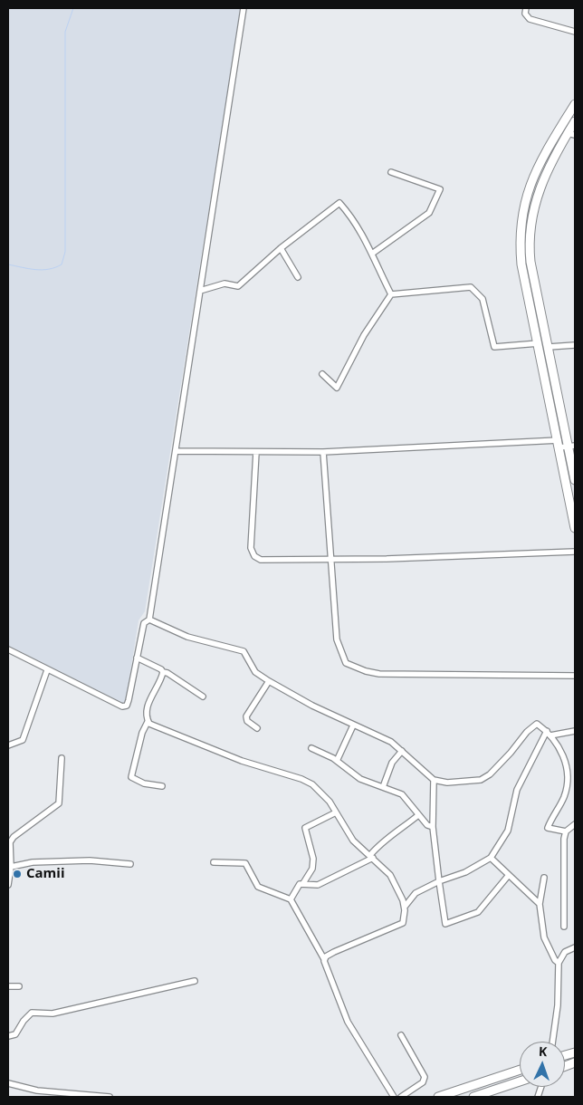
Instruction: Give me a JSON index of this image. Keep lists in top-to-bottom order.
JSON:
{
  "places": ["Camii"],
  "north": "top"
}
